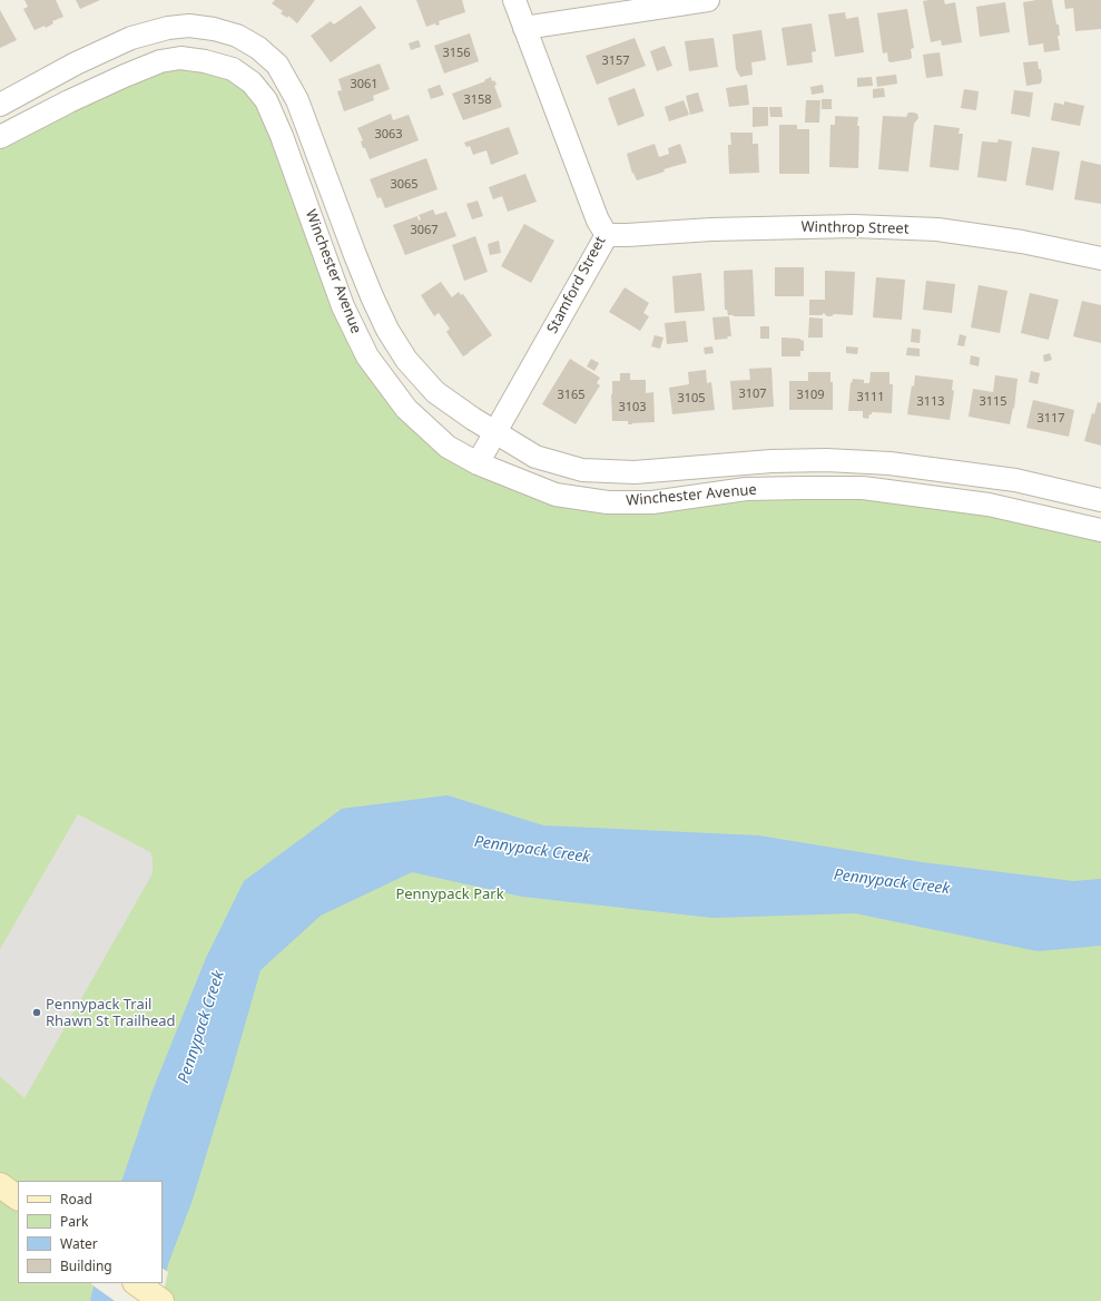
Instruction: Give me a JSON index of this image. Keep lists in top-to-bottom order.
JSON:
{
  "streets": {
    "street": ["Winthrop Street", "Winchester Avenue", "Stamford Street"]
  },
  "crossings": [
    ["Winthrop Street", "Stamford Street"],
    ["Winchester Avenue", "Stamford Street"]
  ],
  "water": ["Pennypack Creek"],
  "parks": ["Pennypack Park"],
  "places": ["Pennypack Trail Rhawn St Trailhead"],
  "house_numbers": [
    "3156",
    "3157",
    "3061",
    "3158",
    "3063",
    "3065",
    "3067",
    "3107",
    "3165",
    "3109",
    "3111",
    "3105",
    "3113",
    "3115",
    "3103",
    "3117"
  ],
  "legend": [
    "Road",
    "Park",
    "Water",
    "Building"
  ]
}
